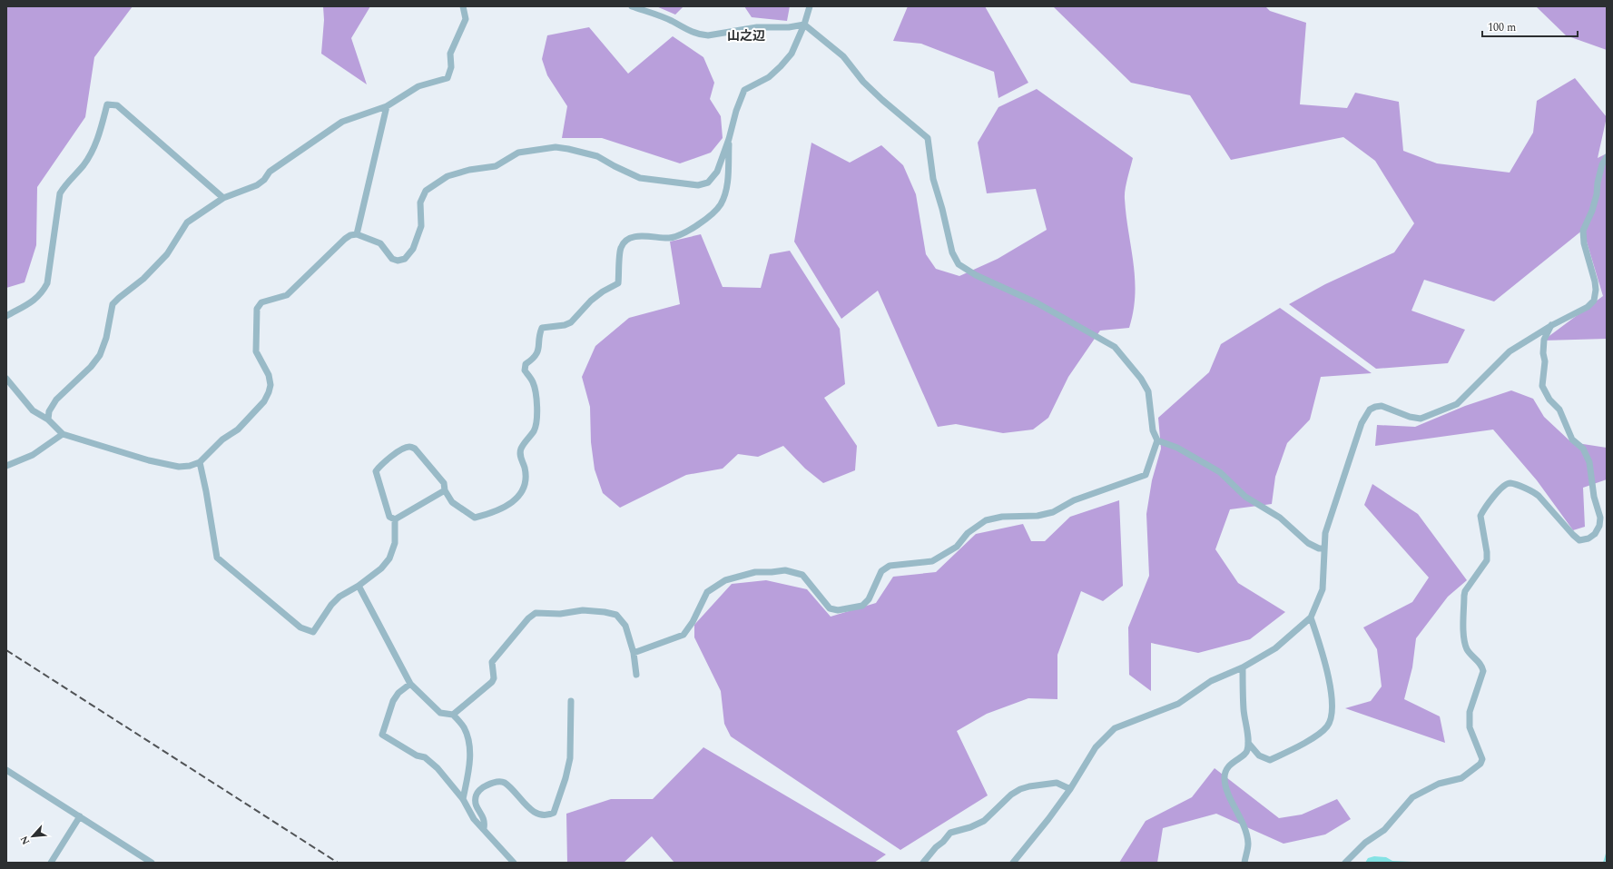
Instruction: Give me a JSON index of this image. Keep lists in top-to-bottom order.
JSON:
{
  "districts": ["山之辺"],
  "scale_bar": "100 m",
  "north": "bottom left"
}
